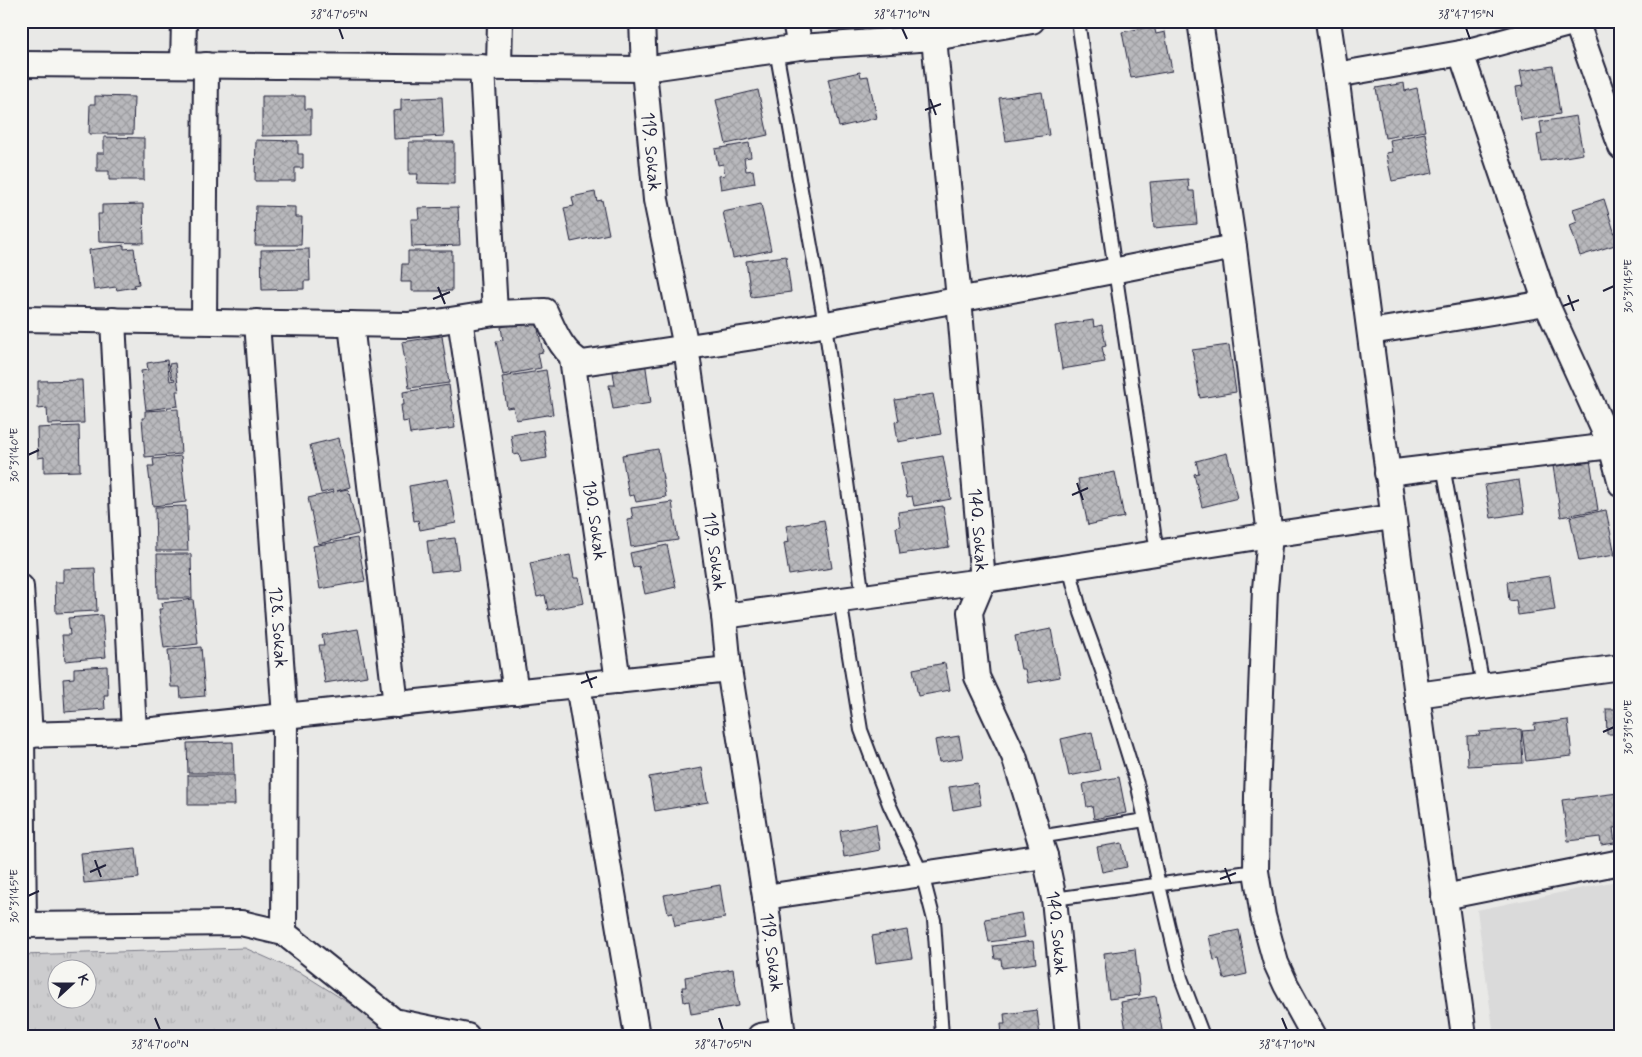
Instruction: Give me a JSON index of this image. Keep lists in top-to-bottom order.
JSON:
{
  "streets": {
    "street": [
      "119. Sokak",
      "130. Sokak",
      "140. Sokak",
      "128. Sokak"
    ]
  },
  "north": "right",
  "coordinates": [
    "38°47'05\"N",
    "38°47'10\"N",
    "38°47'15\"N",
    "30°31'45\"E",
    "30°31'40\"E",
    "30°31'50\"E",
    "38°47'00\"N"
  ]
}
